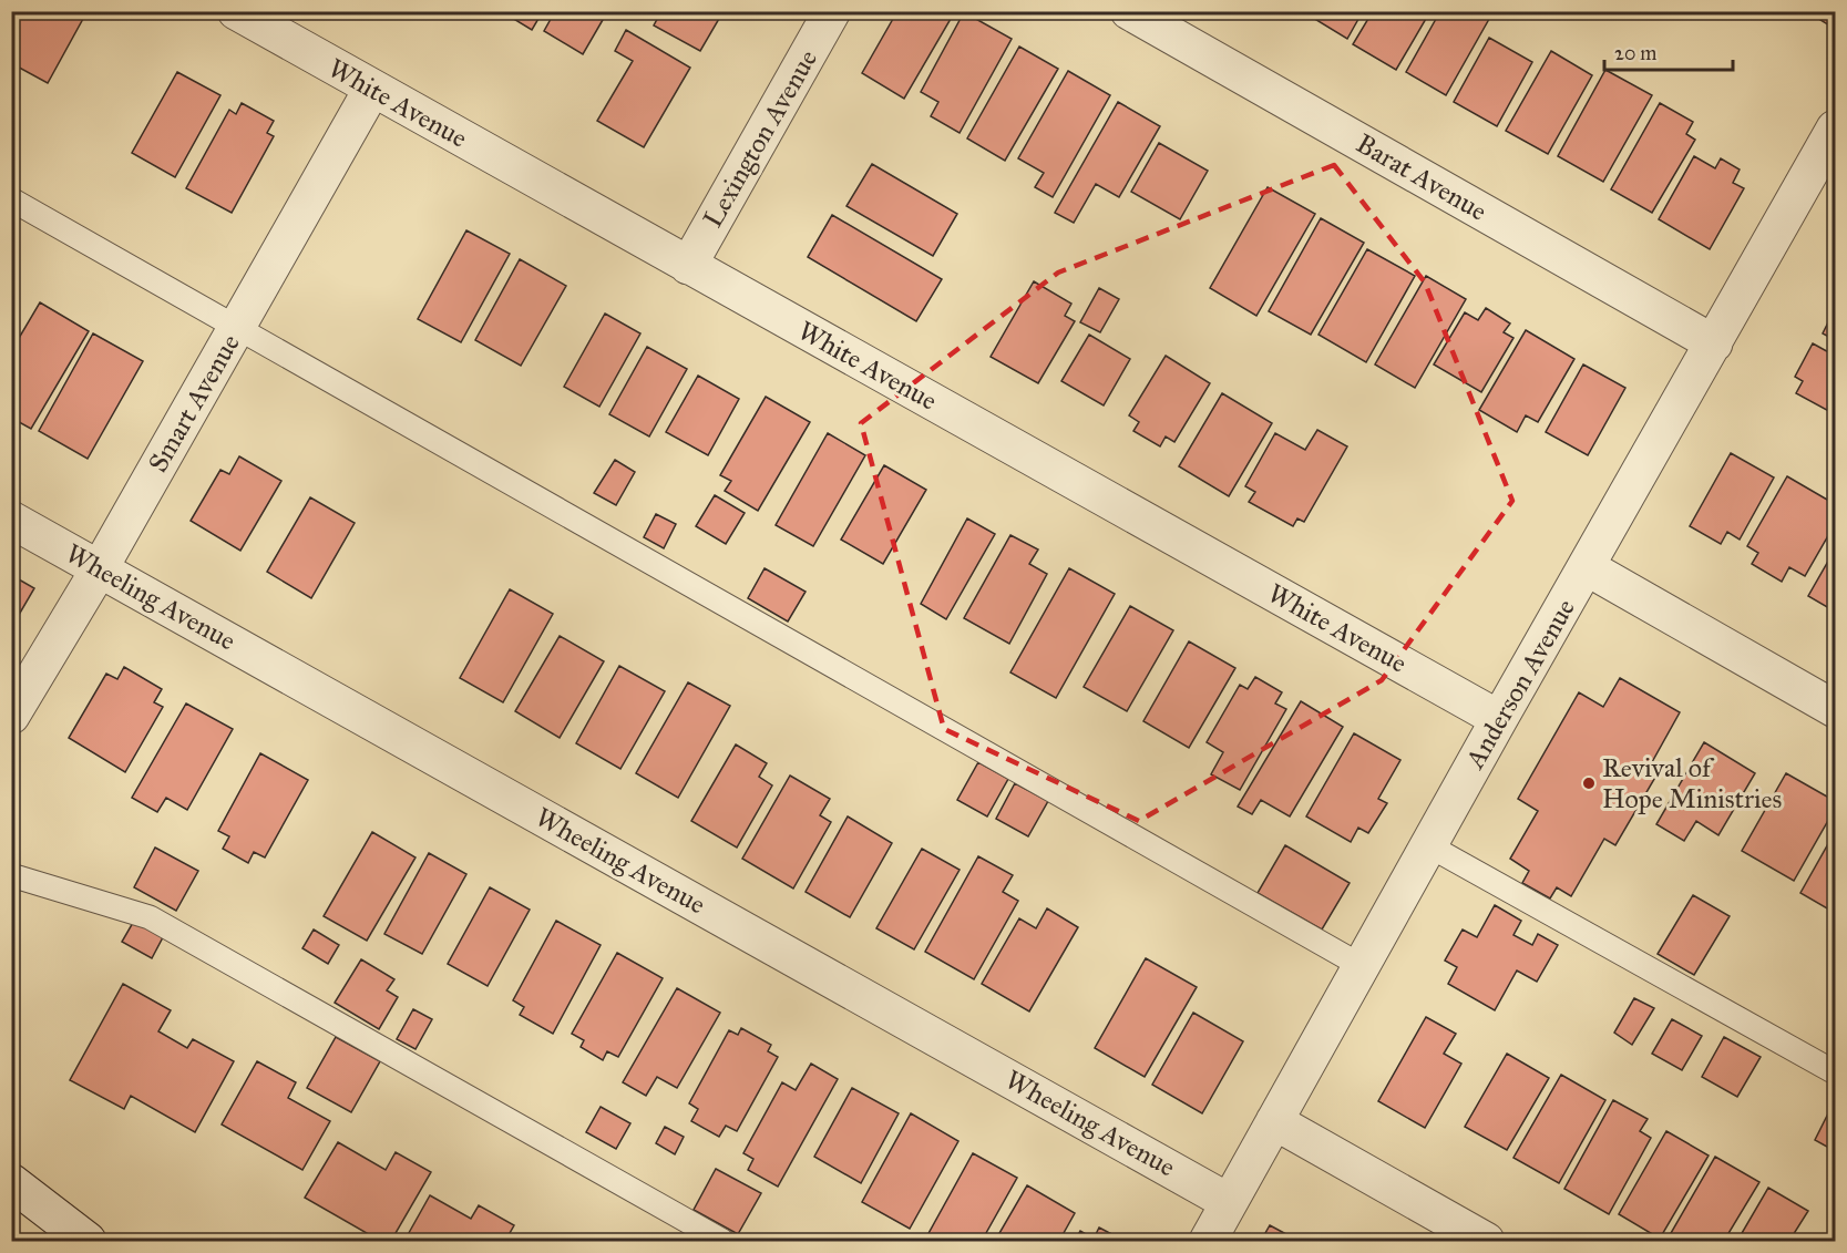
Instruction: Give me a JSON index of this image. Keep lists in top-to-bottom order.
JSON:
{
  "streets": {
    "street": [
      "White Avenue",
      "Lexington Avenue",
      "Barat Avenue",
      "Smart Avenue",
      "Wheeling Avenue",
      "Anderson Avenue"
    ]
  },
  "crossings": [
    ["White Avenue", "Lexington Avenue"],
    ["White Avenue", "Smart Avenue"],
    ["White Avenue", "Anderson Avenue"],
    ["Barat Avenue", "Anderson Avenue"],
    ["Smart Avenue", "Wheeling Avenue"],
    ["Wheeling Avenue", "Anderson Avenue"]
  ],
  "places": ["Revival of Hope Ministries"],
  "scale_bar": "20 m"
}
